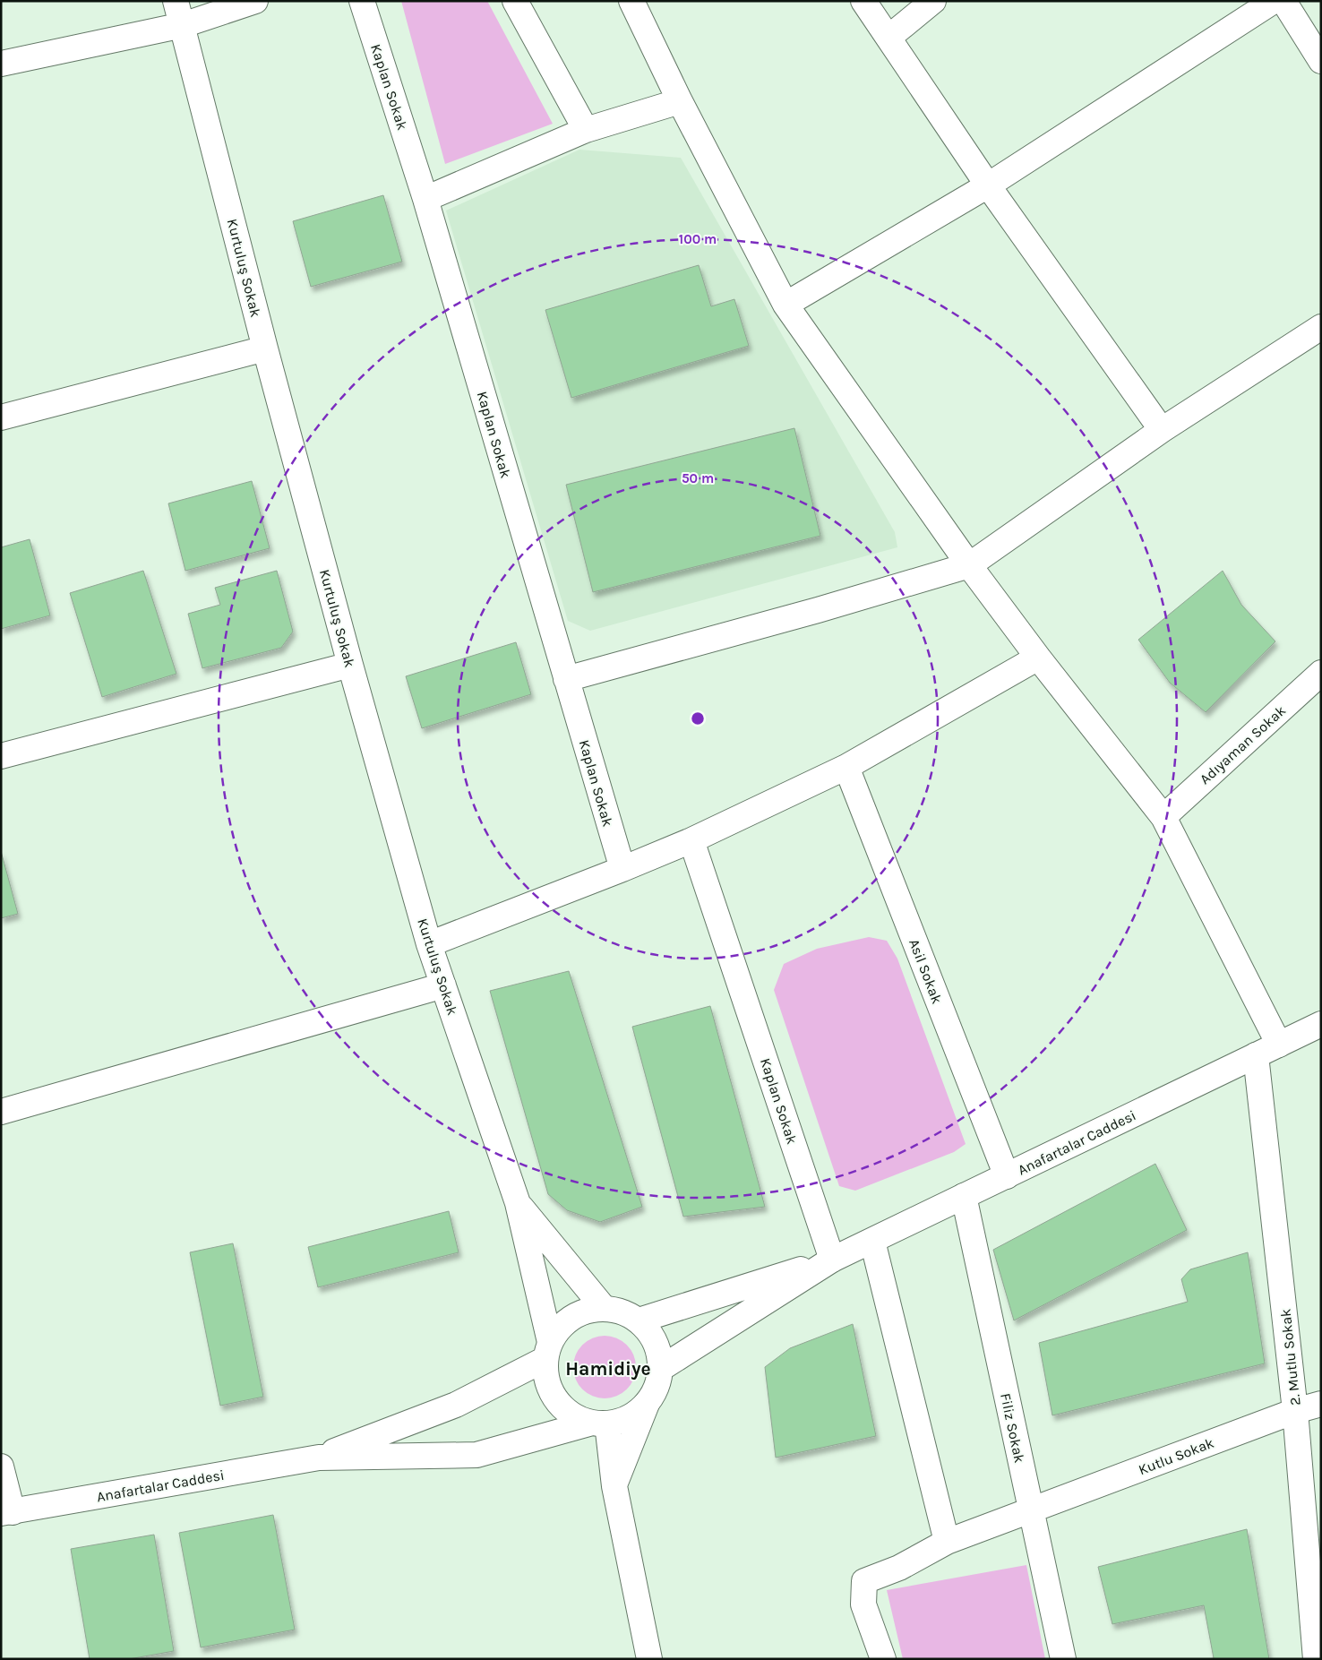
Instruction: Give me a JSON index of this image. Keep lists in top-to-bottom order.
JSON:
{
  "streets": {
    "street": [
      "Kaplan Sokak",
      "Kurtuluş Sokak",
      "Adıyaman Sokak",
      "Asil Sokak",
      "Anafartalar Caddesi",
      "2. Mutlu Sokak",
      "Filiz Sokak",
      "Kutlu Sokak"
    ]
  },
  "crossings": [
    ["Kaplan Sokak", "Anafartalar Caddesi"],
    ["Asil Sokak", "Anafartalar Caddesi"],
    ["Anafartalar Caddesi", "2. Mutlu Sokak"],
    ["Anafartalar Caddesi", "Filiz Sokak"],
    ["2. Mutlu Sokak", "Kutlu Sokak"],
    ["Filiz Sokak", "Kutlu Sokak"]
  ],
  "districts": ["Hamidiye"],
  "rings": ["100 m", "50 m"]
}
